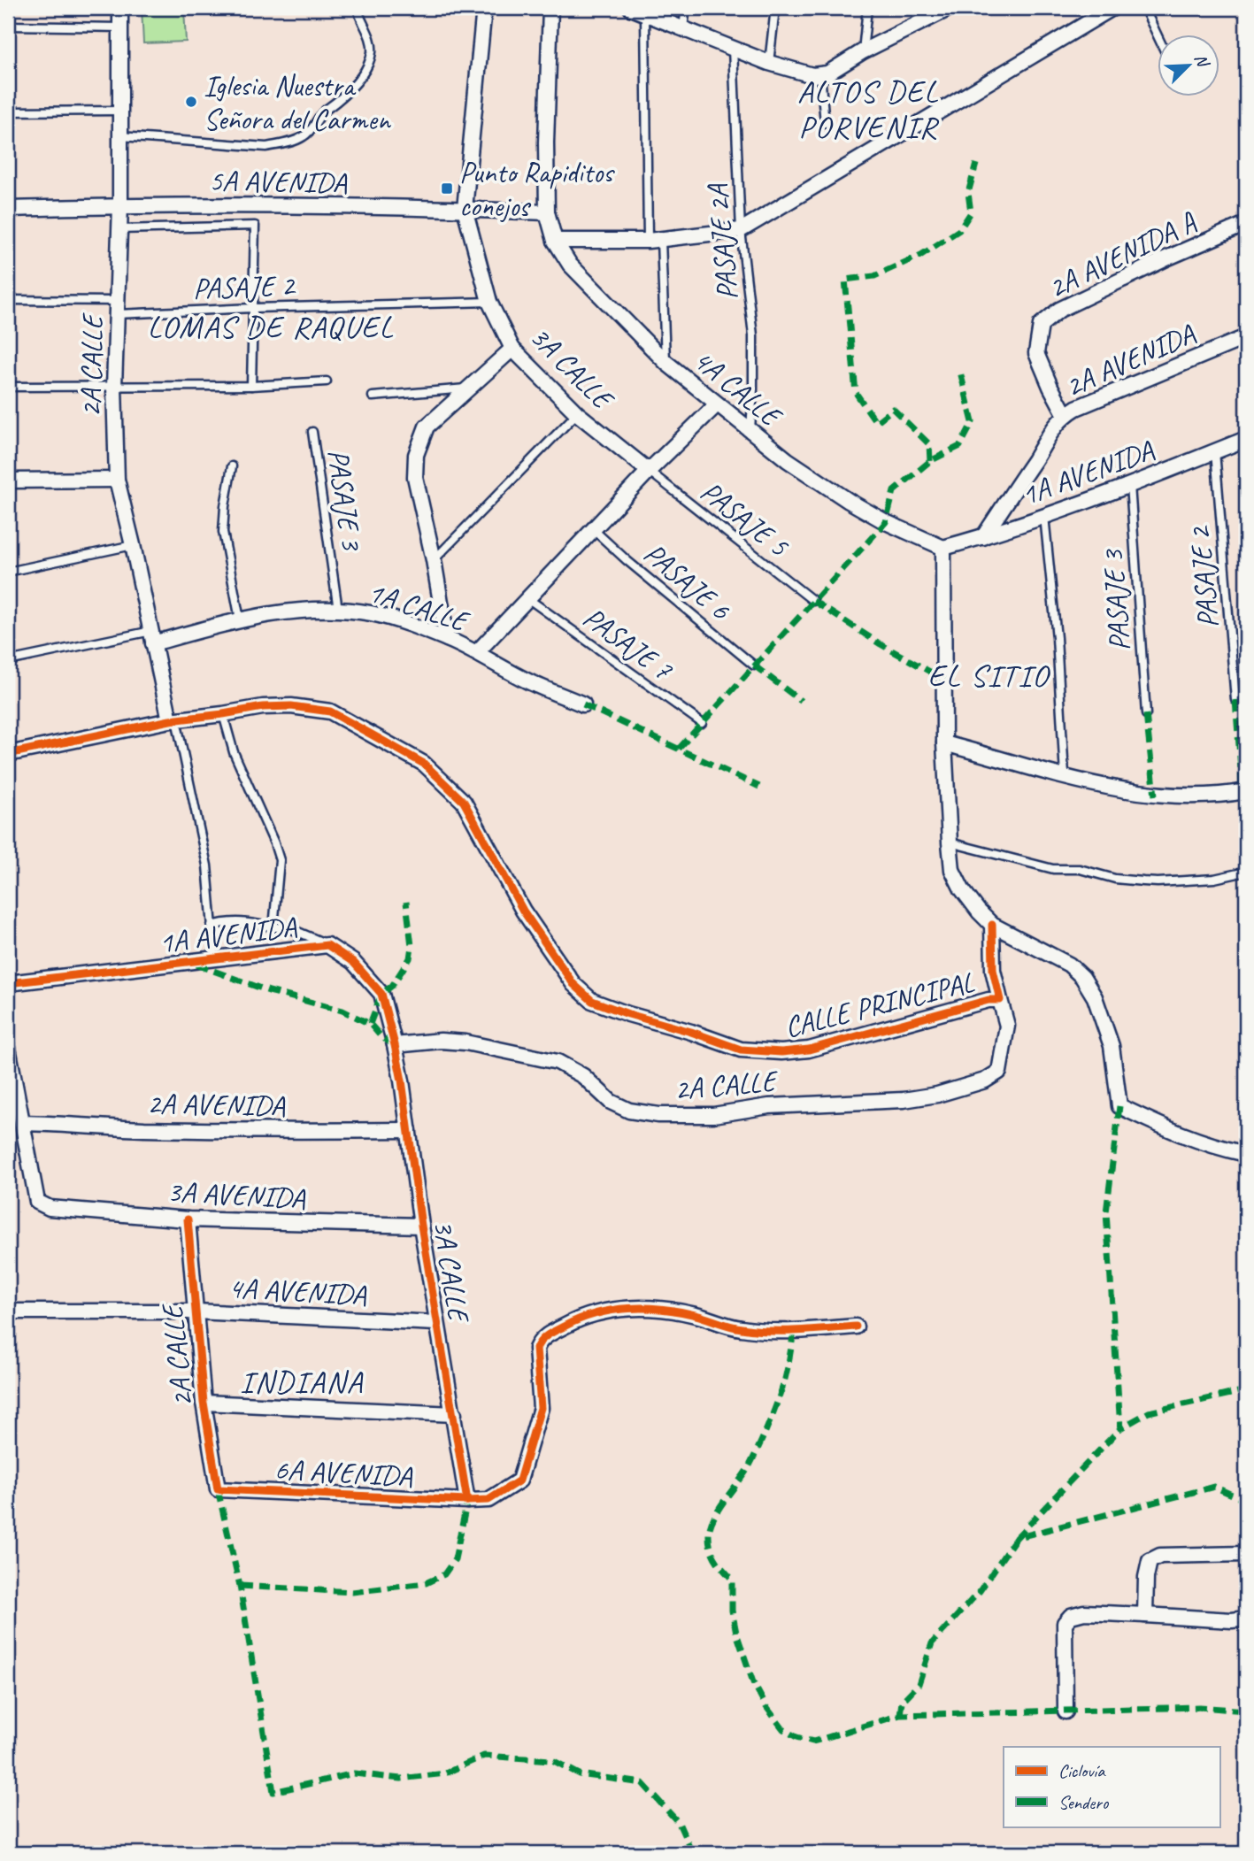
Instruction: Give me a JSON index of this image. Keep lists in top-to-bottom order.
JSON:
{
  "streets": {
    "street": [
      "5A AVENIDA",
      "2A AVENIDA A",
      "2A AVENIDA",
      "2A CALLE",
      "3A CALLE",
      "4A CALLE",
      "1A AVENIDA",
      "1A CALLE",
      "CALLE PRINCIPAL",
      "3A AVENIDA",
      "4A AVENIDA",
      "6A AVENIDA"
    ],
    "lane": [
      "PASAJE 2A",
      "PASAJE 2",
      "PASAJE 3",
      "PASAJE 5",
      "PASAJE 6",
      "PASAJE 7"
    ]
  },
  "crossings": [
    ["5A AVENIDA", "2A CALLE"],
    ["5A AVENIDA", "3A CALLE"],
    ["5A AVENIDA", "4A CALLE"],
    ["PASAJE 2A", "4A CALLE"],
    ["2A AVENIDA A", "2A AVENIDA"],
    ["PASAJE 2", "2A CALLE"],
    ["PASAJE 2", "3A CALLE"],
    ["PASAJE 2", "1A AVENIDA"],
    ["2A AVENIDA", "3A CALLE"],
    ["2A AVENIDA", "1A AVENIDA"],
    ["2A AVENIDA", "3A AVENIDA"],
    ["2A CALLE", "3A CALLE"],
    ["2A CALLE", "1A AVENIDA"],
    ["2A CALLE", "1A CALLE"],
    ["2A CALLE", "CALLE PRINCIPAL"],
    ["2A CALLE", "3A AVENIDA"],
    ["2A CALLE", "4A AVENIDA"],
    ["2A CALLE", "6A AVENIDA"],
    ["3A CALLE", "1A AVENIDA"],
    ["3A CALLE", "PASAJE 5"],
    ["3A CALLE", "3A AVENIDA"],
    ["3A CALLE", "4A AVENIDA"],
    ["3A CALLE", "6A AVENIDA"],
    ["4A CALLE", "1A AVENIDA"],
    ["1A AVENIDA", "PASAJE 3"],
    ["PASAJE 3", "1A CALLE"]
  ],
  "districts": [
    "ALTOS DEL PORVENIR",
    "LOMAS DE RAQUEL",
    "EL SITIO",
    "INDIANA"
  ],
  "places": {
    "other": ["Iglesia Nuestra Señora del Carmen"],
    "transit": ["Punto Rapiditos conejos"]
  },
  "legend": ["Ciclovía", "Sendero"],
  "north": "top right"
}
